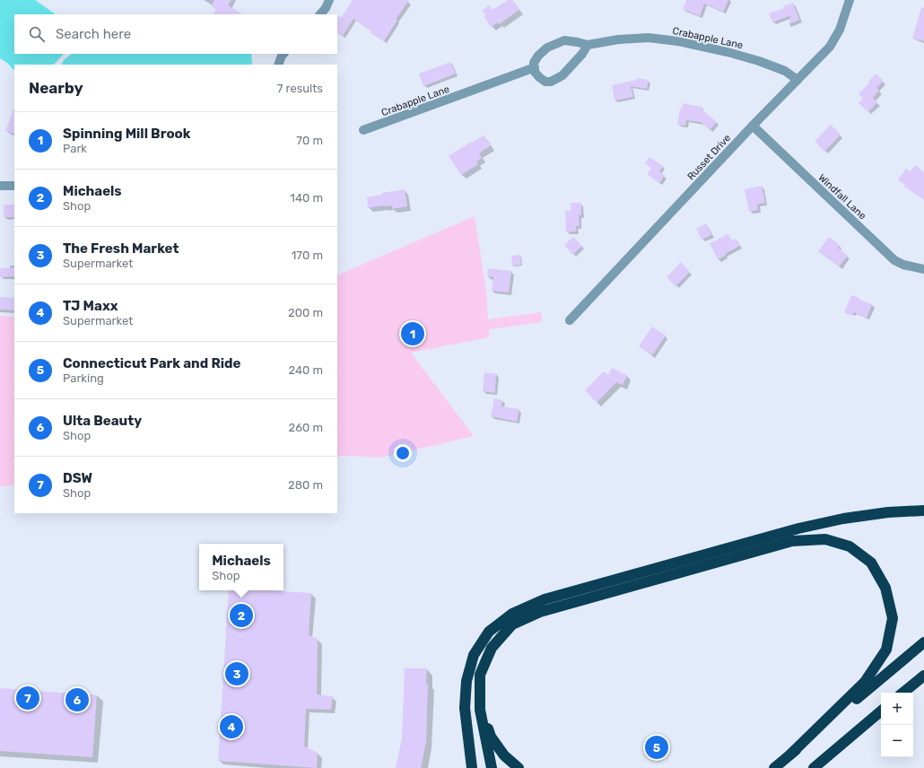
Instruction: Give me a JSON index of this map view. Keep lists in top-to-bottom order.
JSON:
{
  "streets": {
    "street": ["Crabapple Lane", "Russet Drive", "Windfall Lane"]
  },
  "crossings": [
    ["Crabapple Lane", "Russet Drive"],
    ["Russet Drive", "Windfall Lane"]
  ],
  "page": {
    "search": "Search here",
    "heading": ["Nearby", "7 results"],
    "list": [
      {
        "mark": "1",
        "name": "Spinning Mill Brook",
        "note": "Park",
        "value": "70 m"
      },
      {
        "mark": "2",
        "name": "Michaels",
        "note": "Shop",
        "value": "140 m"
      },
      {
        "mark": "3",
        "name": "The Fresh Market",
        "note": "Supermarket",
        "value": "170 m"
      },
      {
        "mark": "4",
        "name": "TJ Maxx",
        "note": "Supermarket",
        "value": "200 m"
      },
      {
        "mark": "5",
        "name": "Connecticut Park and Ride",
        "note": "Parking",
        "value": "240 m"
      },
      {
        "mark": "6",
        "name": "Ulta Beauty",
        "note": "Shop",
        "value": "260 m"
      },
      {
        "mark": "7",
        "name": "DSW",
        "note": "Shop",
        "value": "280 m"
      }
    ],
    "pins": [
      "1",
      "2",
      "3",
      "7",
      "6",
      "4",
      "5"
    ],
    "popup": ["Michaels", "Shop"],
    "map_buttons": ["+", "−"]
  }
}
